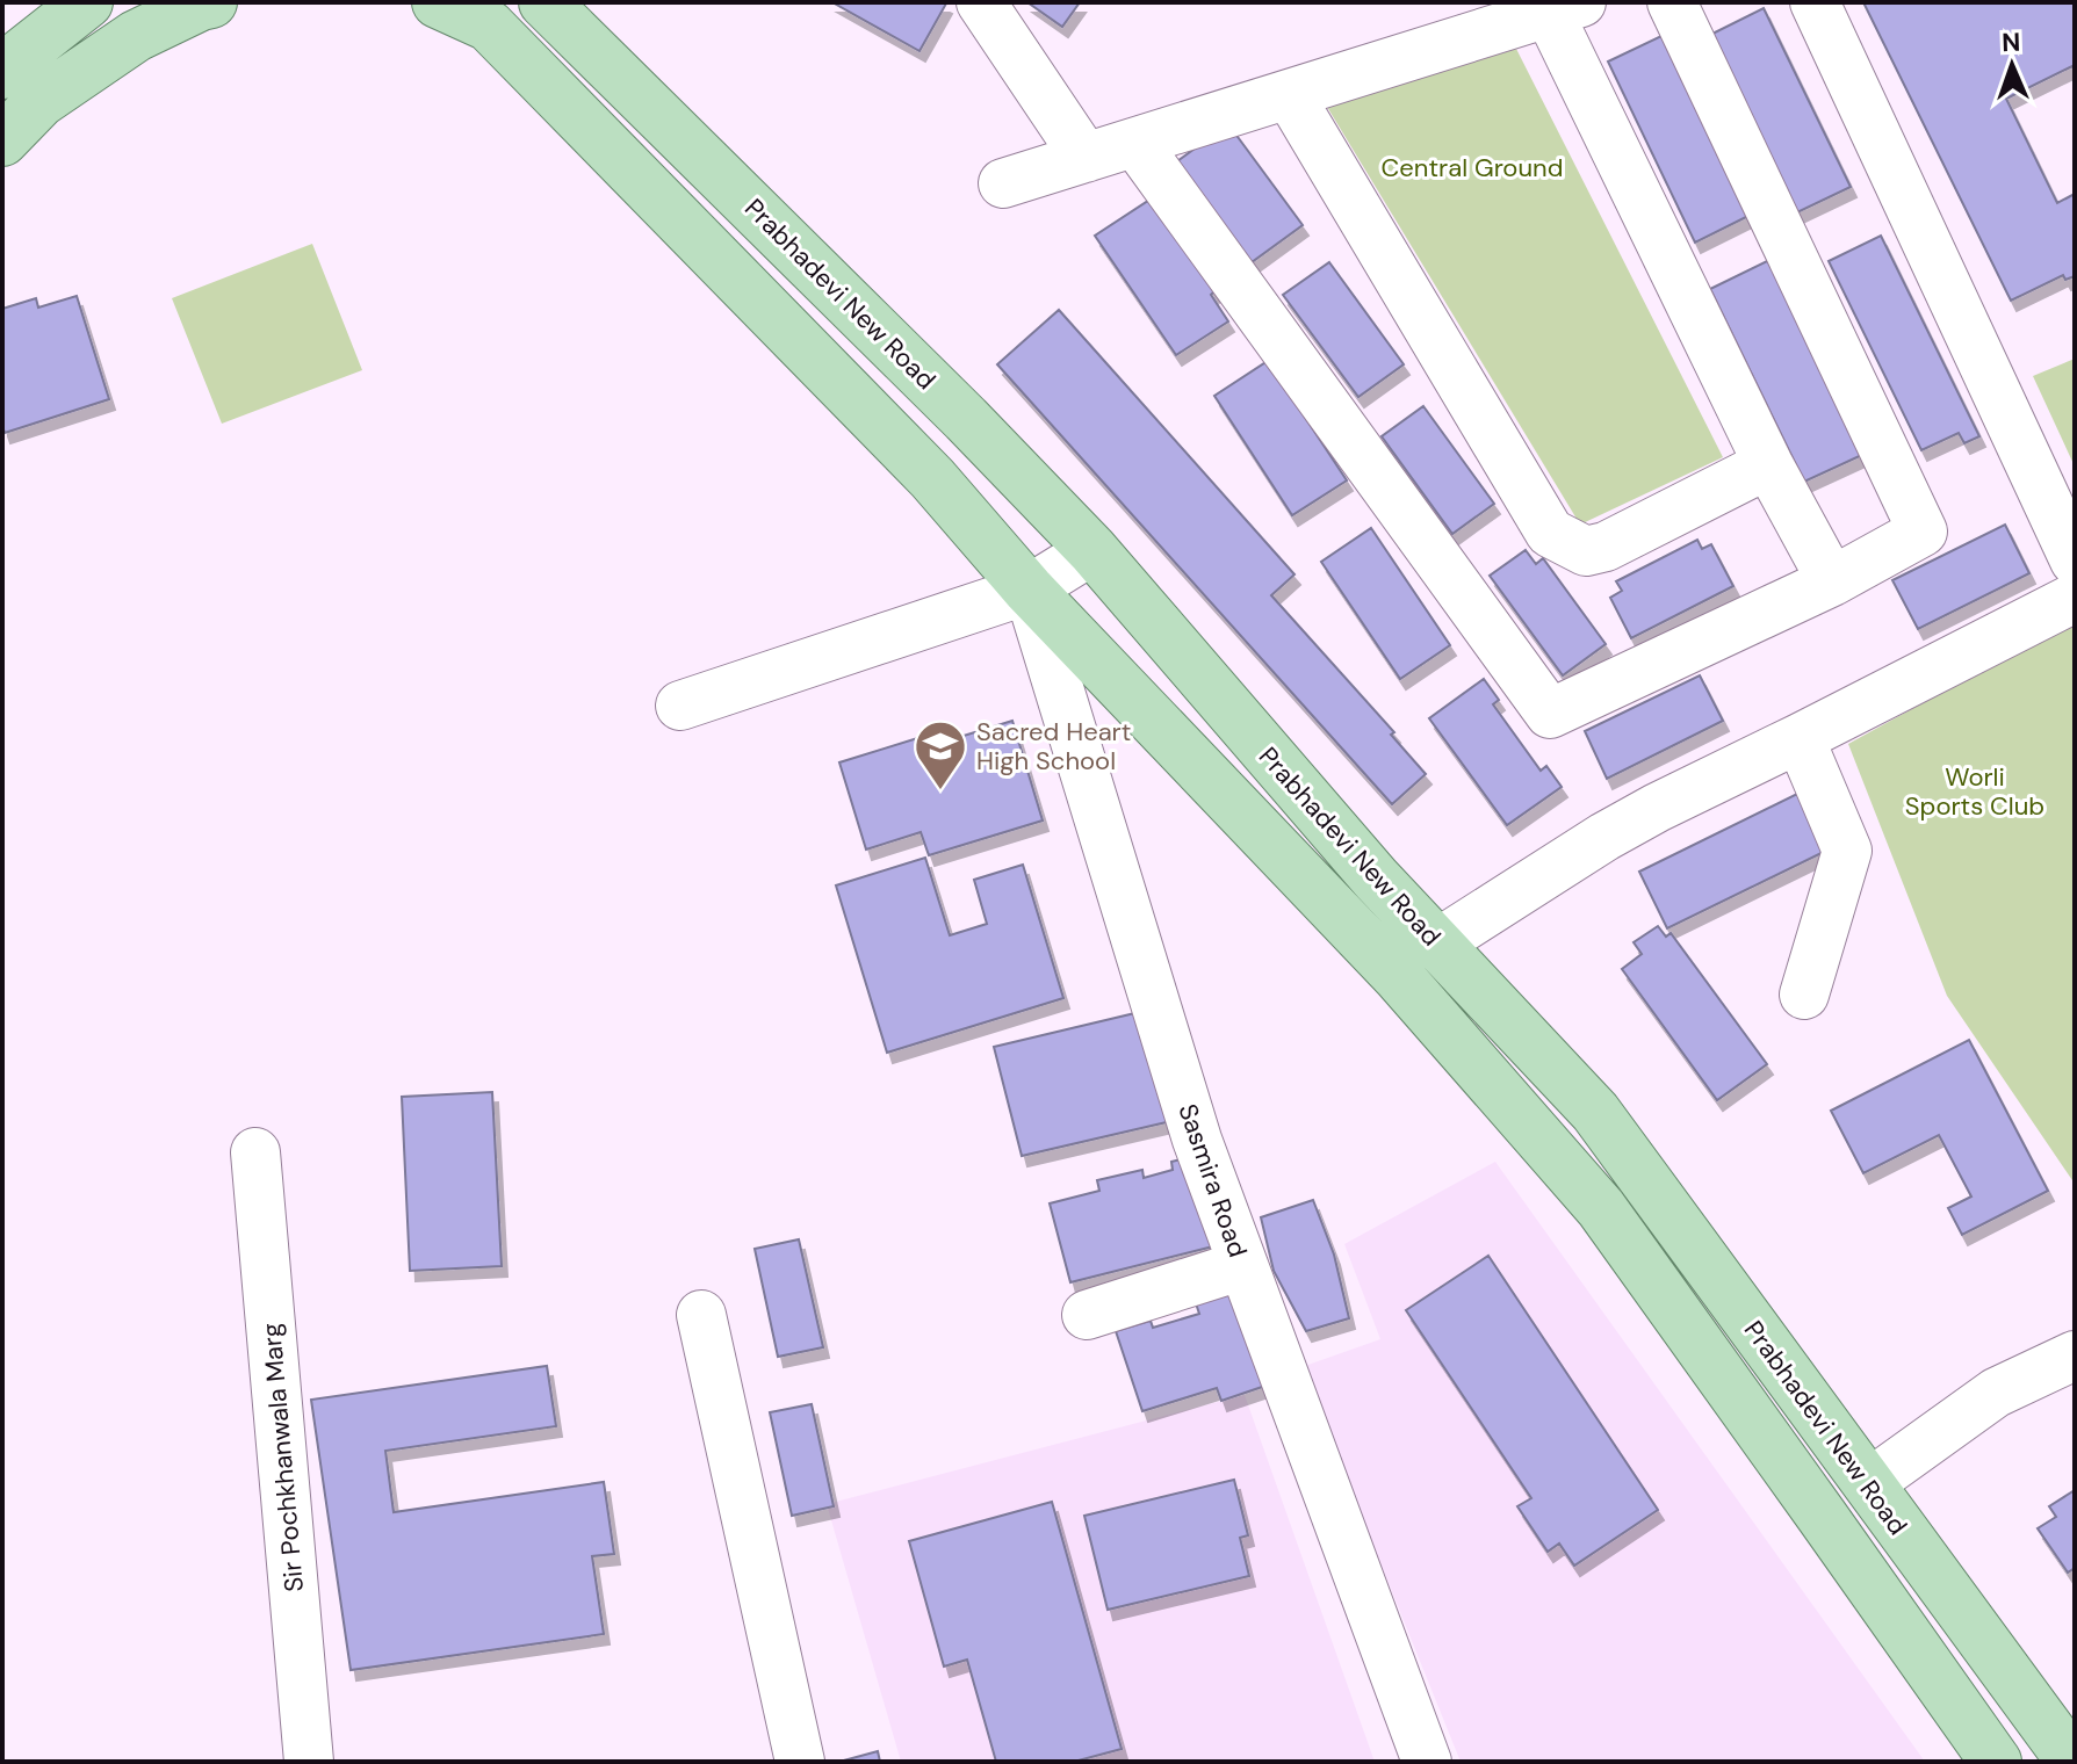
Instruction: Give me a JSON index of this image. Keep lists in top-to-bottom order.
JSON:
{
  "streets": {
    "main road": ["Prabhadevi New Road"],
    "street": ["Sasmira Road", "Sir Pochkhanwala Marg"]
  },
  "crossings": [
    ["Prabhadevi New Road", "Sasmira Road"]
  ],
  "parks": ["Central Ground", "Worli Sports Club"],
  "places": {
    "school or university": ["Sacred Heart High School"]
  },
  "north": "top"
}
